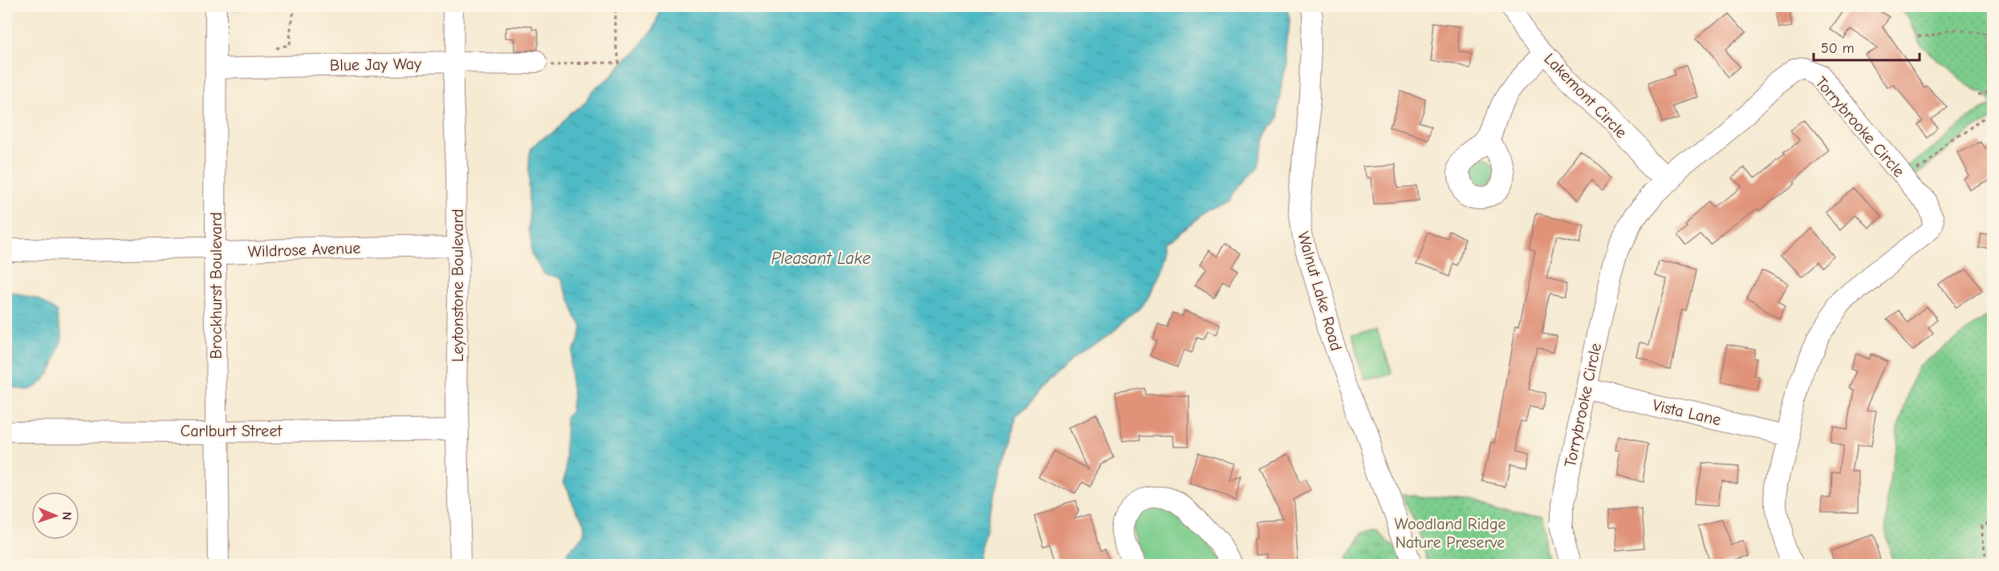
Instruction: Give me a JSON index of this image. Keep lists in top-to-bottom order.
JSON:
{
  "streets": {
    "street": [
      "Blue Jay Way",
      "Lakemont Circle",
      "Torrybrooke Circle",
      "Wildrose Avenue",
      "Brockhurst Boulevard",
      "Leytonstone Boulevard",
      "Walnut Lake Road",
      "Vista Lane",
      "Carlburt Street"
    ]
  },
  "crossings": [
    ["Blue Jay Way", "Brockhurst Boulevard"],
    ["Blue Jay Way", "Leytonstone Boulevard"],
    ["Lakemont Circle", "Torrybrooke Circle"],
    ["Torrybrooke Circle", "Vista Lane"],
    ["Wildrose Avenue", "Brockhurst Boulevard"],
    ["Wildrose Avenue", "Leytonstone Boulevard"],
    ["Brockhurst Boulevard", "Carlburt Street"],
    ["Leytonstone Boulevard", "Carlburt Street"]
  ],
  "water": ["Pleasant Lake"],
  "parks": ["Woodland Ridge Nature Preserve"],
  "scale_bar": "50 m",
  "north": "right"
}
